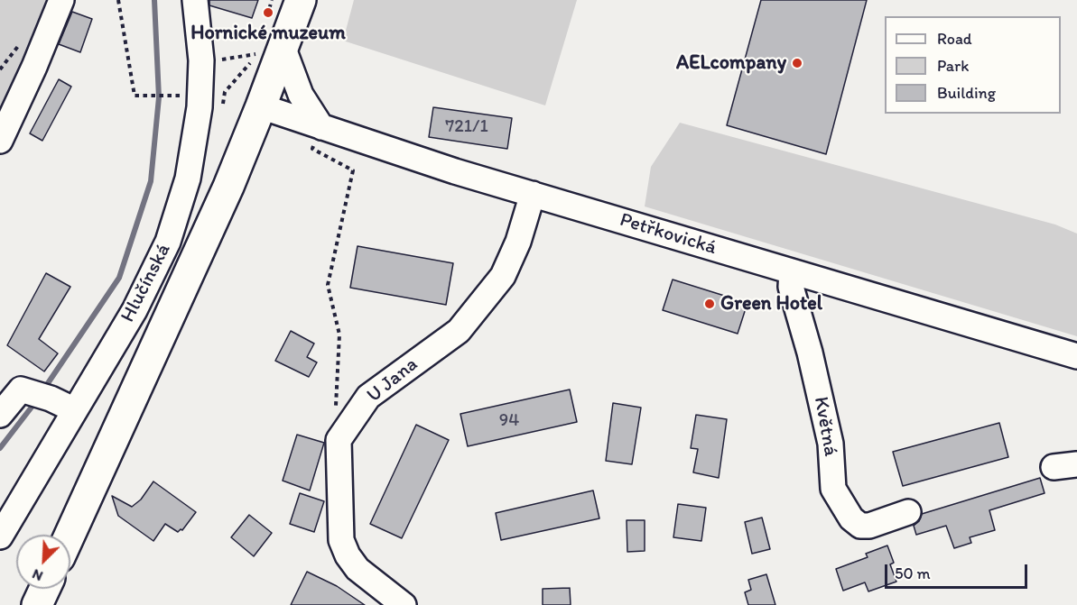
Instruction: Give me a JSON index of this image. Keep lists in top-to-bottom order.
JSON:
{
  "streets": {
    "street": [
      "Petřkovická",
      "Hlučínská",
      "U Jana",
      "Květná"
    ]
  },
  "crossings": [
    ["Petřkovická", "U Jana"],
    ["Petřkovická", "Květná"]
  ],
  "places": ["Hornické muzeum", "AELcompany", "Green Hotel"],
  "house_numbers": ["721/1", "94"],
  "legend": ["Road", "Park", "Building"],
  "scale_bar": "50 m",
  "north": "bottom left"
}
